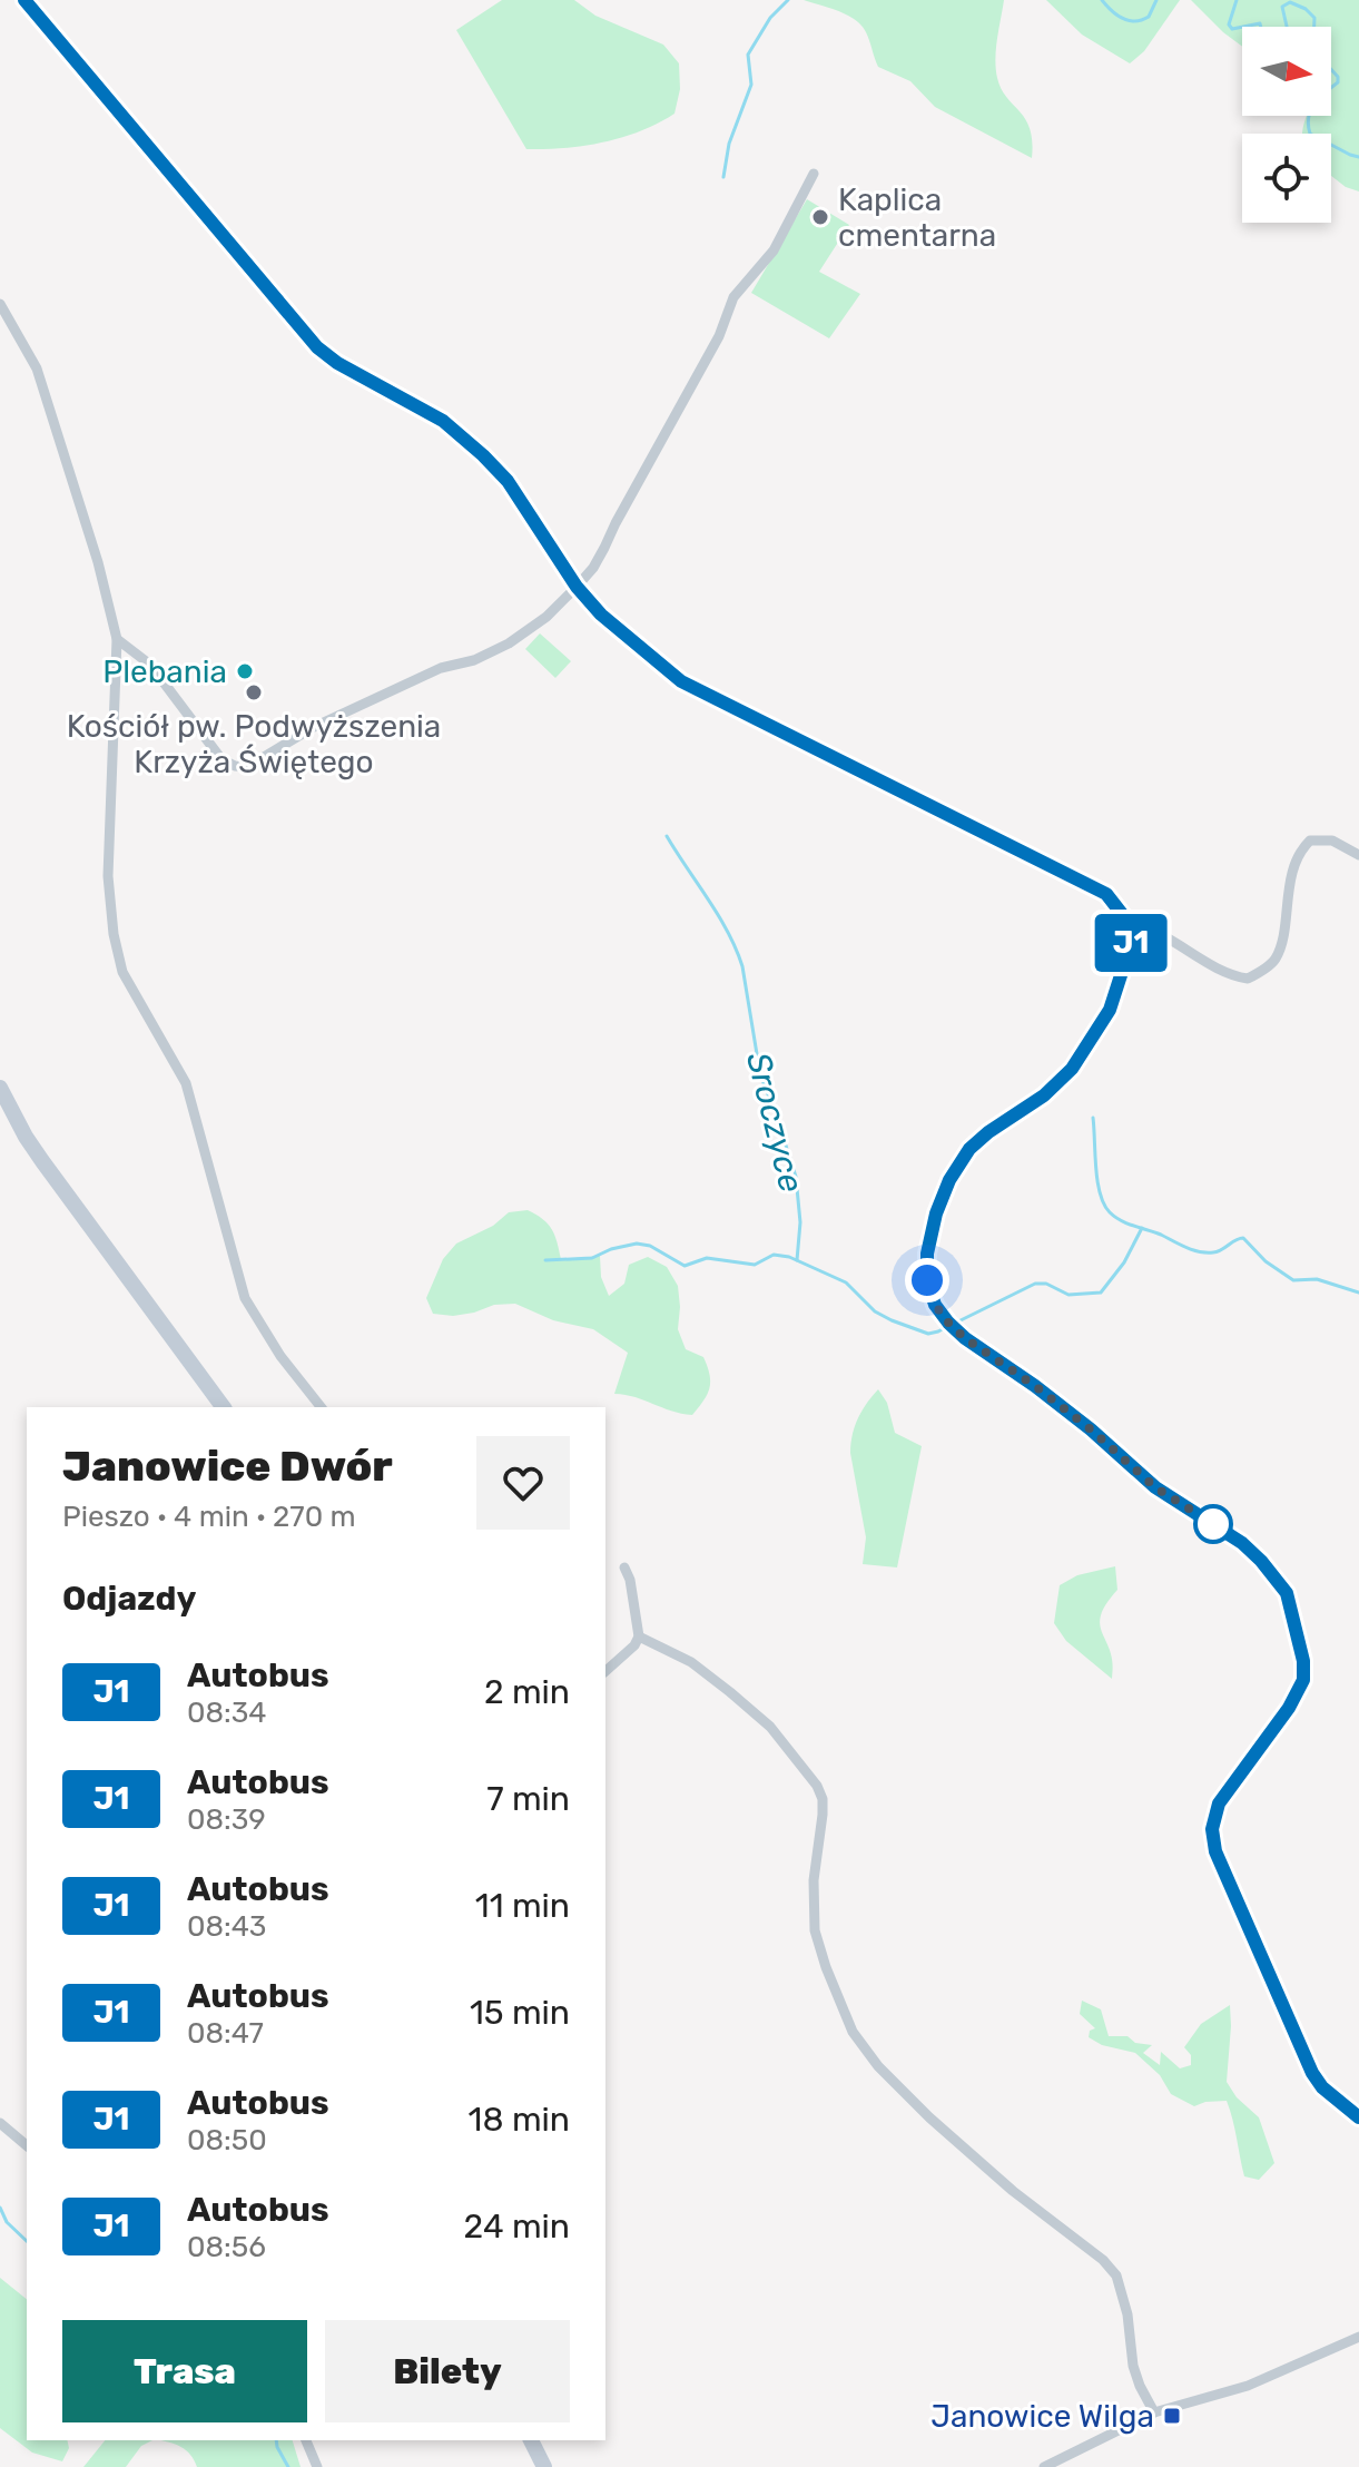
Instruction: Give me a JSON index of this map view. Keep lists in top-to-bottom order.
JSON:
{
  "water": ["Sroczyce"],
  "places": {
    "other": ["Kaplica cmentarna", "Plebania", "Kościół pw. Podwyższenia Krzyża Świętego"],
    "transit": ["Janowice Wilga"]
  },
  "lines": ["bus line J1"],
  "north": "right",
  "page": {
    "on_map": "J1",
    "heading": [
      ["Janowice Dwór", "Pieszo · 4 min · 270 m"],
      "Odjazdy"
    ],
    "list": [
      {
        "mark": "J1",
        "name": "Autobus",
        "note": "08:34",
        "value": "2 min"
      },
      {
        "mark": "J1",
        "name": "Autobus",
        "note": "08:39",
        "value": "7 min"
      },
      {
        "mark": "J1",
        "name": "Autobus",
        "note": "08:43",
        "value": "11 min"
      },
      {
        "mark": "J1",
        "name": "Autobus",
        "note": "08:47",
        "value": "15 min"
      },
      {
        "mark": "J1",
        "name": "Autobus",
        "note": "08:50",
        "value": "18 min"
      },
      {
        "mark": "J1",
        "name": "Autobus",
        "note": "08:56",
        "value": "24 min"
      }
    ],
    "buttons": ["Trasa", "Bilety"]
  }
}
